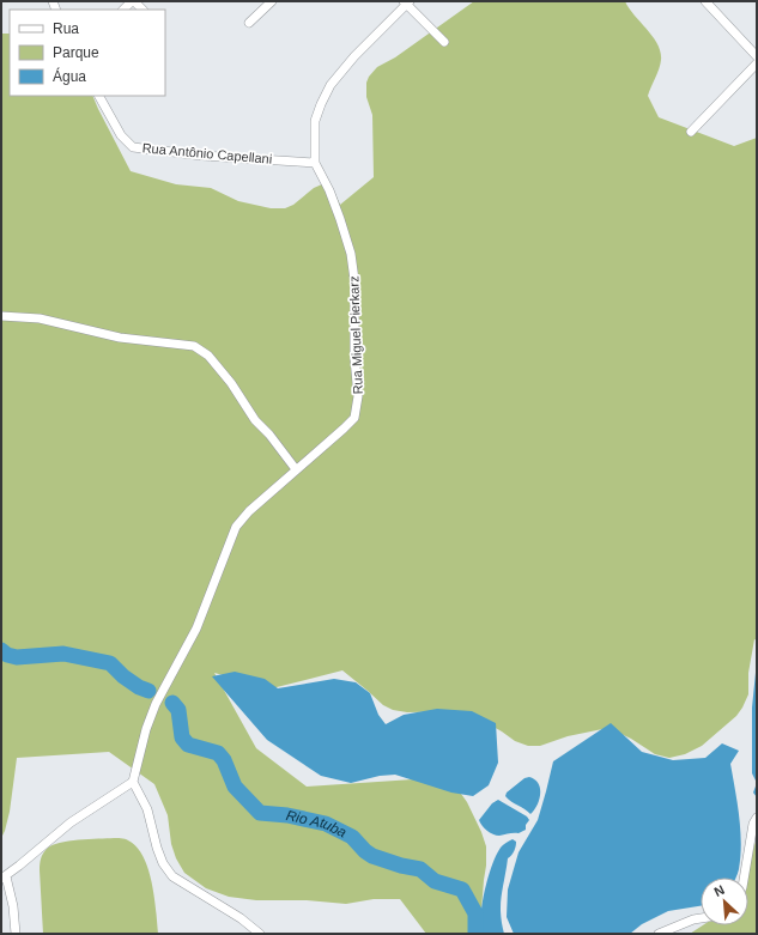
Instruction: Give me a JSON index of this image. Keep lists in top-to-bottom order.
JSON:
{
  "streets": {
    "street": ["Rua Antônio Capellani", "Rua Miguel Pierkarz"]
  },
  "crossings": [
    ["Rua Antônio Capellani", "Rua Miguel Pierkarz"]
  ],
  "water": ["Rio Atuba"],
  "legend": ["Rua", "Parque", "Água"],
  "north": "top left"
}
